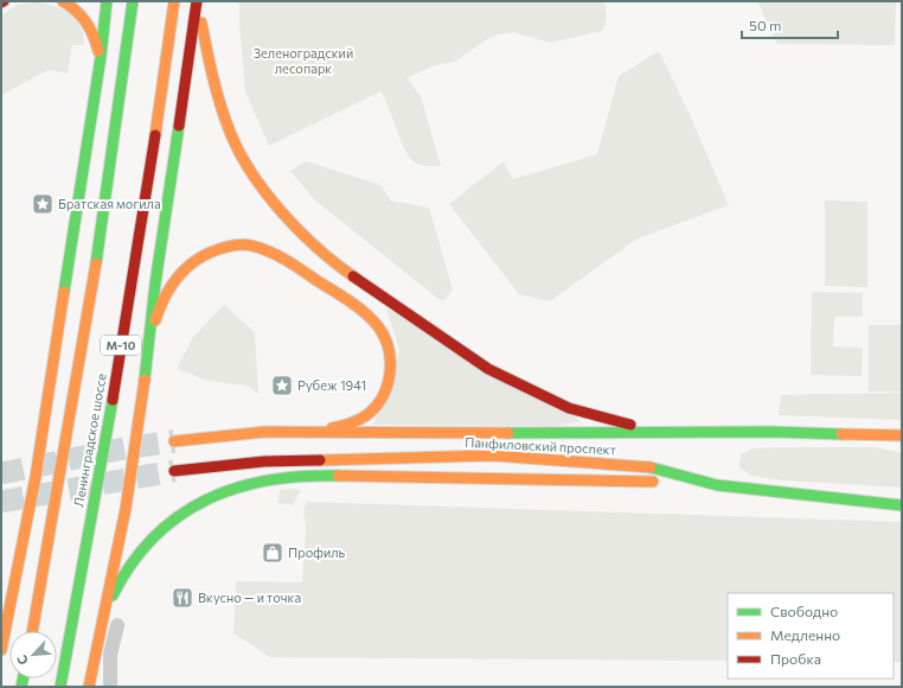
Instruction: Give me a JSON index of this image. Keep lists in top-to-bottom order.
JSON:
{
  "streets": {
    "main road": ["М-10", "Ленинградское шоссе", "Панфиловский проспект"]
  },
  "parks": ["Зеленоградский лесопарк"],
  "places": {
    "place": ["Братская могила", "Рубеж 1941"],
    "shop": ["Профиль"],
    "restaurant": ["Вкусно — и точка"]
  },
  "legend": ["Свободно", "Медленно", "Пробка"],
  "scale_bar": "50 m",
  "north": "bottom left"
}
